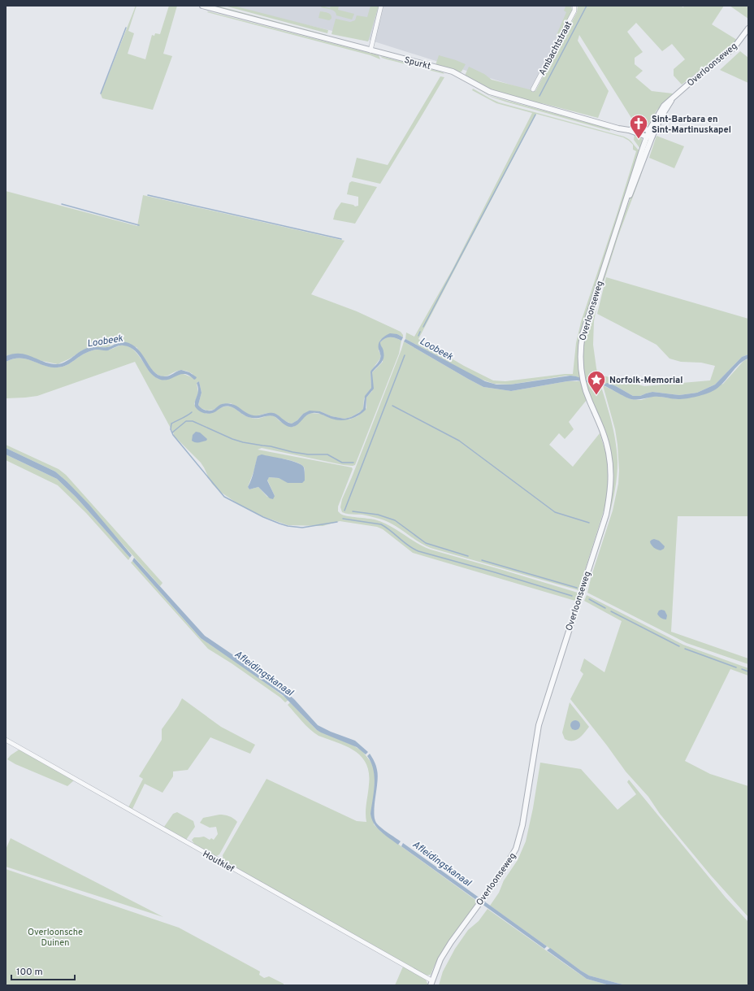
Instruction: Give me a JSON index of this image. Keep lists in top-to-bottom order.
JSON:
{
  "streets": {
    "street": [
      "Ambachtstraat",
      "Spurkt",
      "Overloonseweg",
      "Houtklef"
    ]
  },
  "crossings": [
    ["Spurkt", "Overloonseweg"],
    ["Overloonseweg", "Houtklef"]
  ],
  "water": ["Loobeek", "Afleidingskanaal"],
  "parks": ["Overloonsche Duinen"],
  "places": {
    "church": ["Sint-Barbara en Sint-Martinuskapel"],
    "place": ["Norfolk-Memorial"]
  },
  "scale_bar": "100 m"
}
